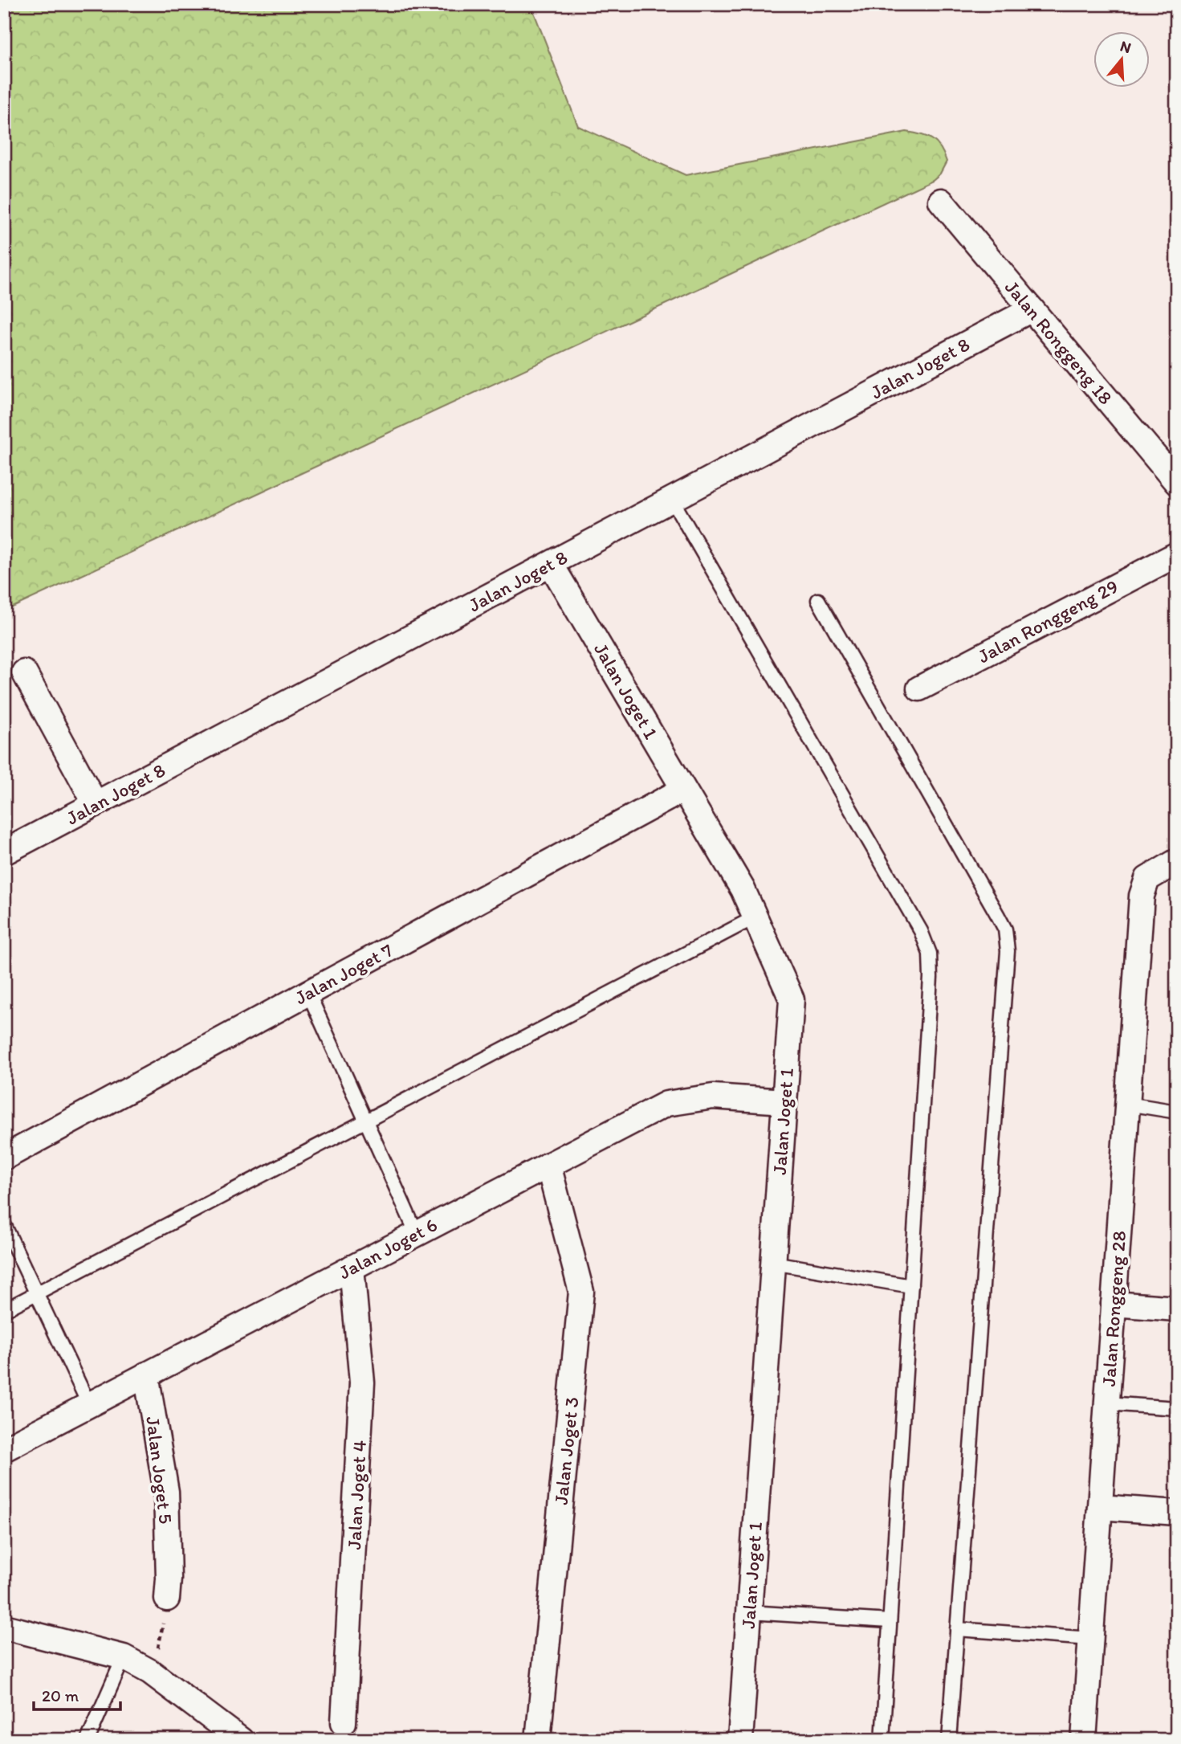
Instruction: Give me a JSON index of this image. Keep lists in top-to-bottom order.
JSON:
{
  "streets": {
    "street": [
      "Jalan Ronggeng 18",
      "Jalan Joget 8",
      "Jalan Ronggeng 29",
      "Jalan Joget 1",
      "Jalan Joget 7",
      "Jalan Joget 6",
      "Jalan Ronggeng 28",
      "Jalan Joget 3",
      "Jalan Joget 5",
      "Jalan Joget 4"
    ]
  },
  "crossings": [
    ["Jalan Ronggeng 18", "Jalan Joget 8"],
    ["Jalan Joget 8", "Jalan Joget 1"],
    ["Jalan Joget 1", "Jalan Joget 7"],
    ["Jalan Joget 1", "Jalan Joget 6"],
    ["Jalan Joget 6", "Jalan Joget 3"],
    ["Jalan Joget 6", "Jalan Joget 5"],
    ["Jalan Joget 6", "Jalan Joget 4"]
  ],
  "scale_bar": "20 m",
  "north": "top"
}
